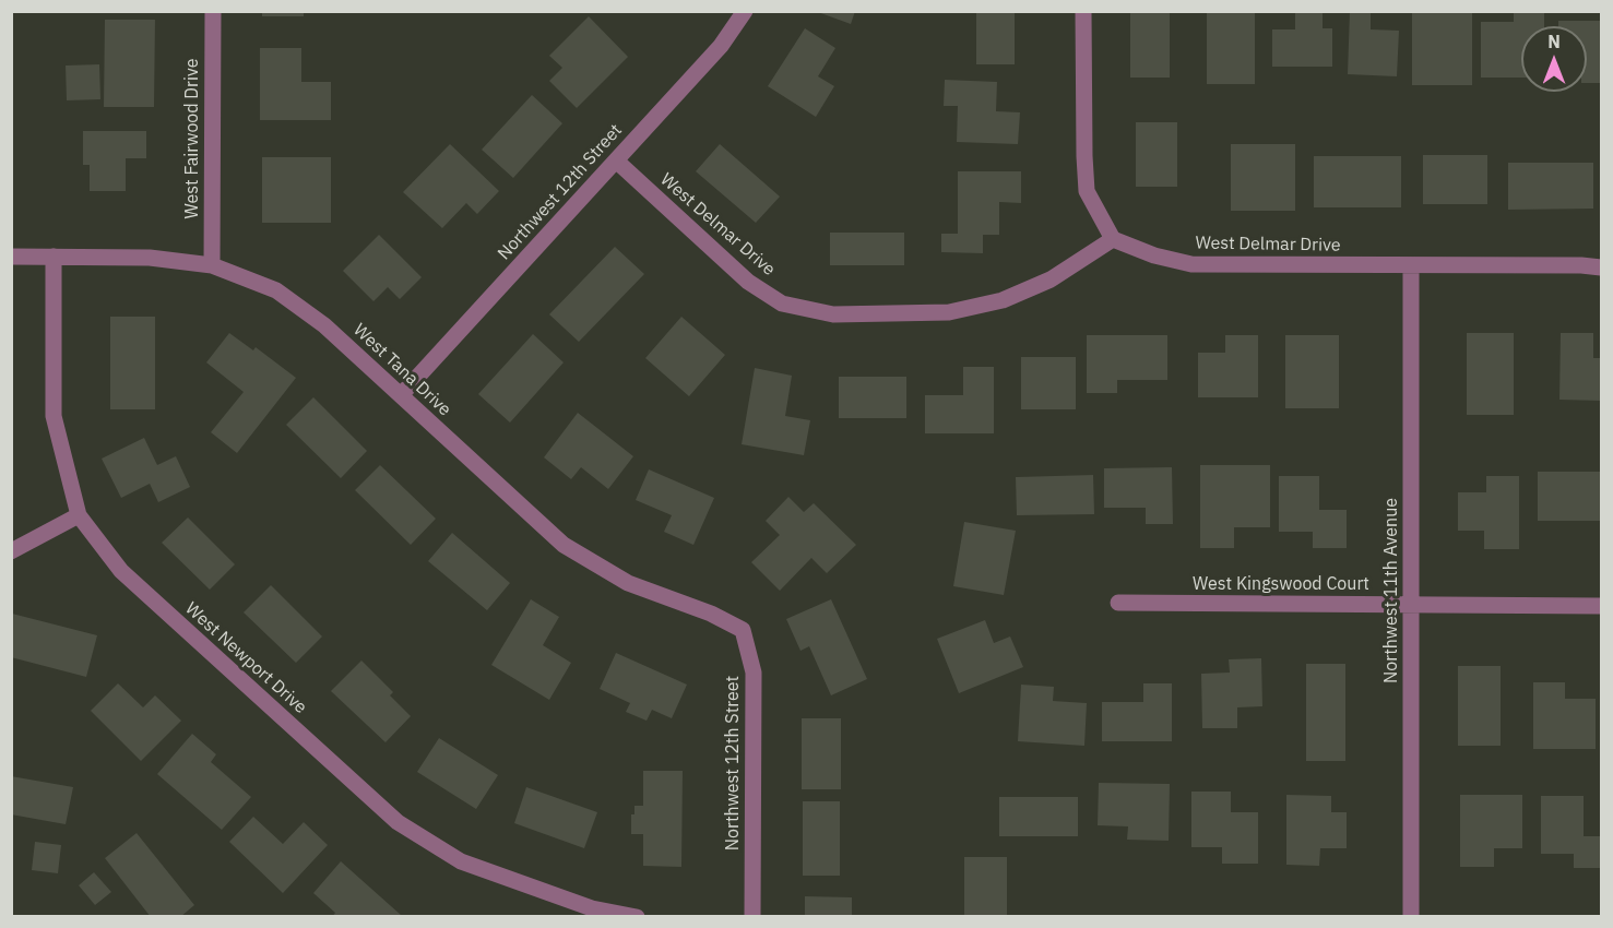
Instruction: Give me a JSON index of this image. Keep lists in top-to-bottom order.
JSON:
{
  "streets": {
    "street": [
      "West Fairwood Drive",
      "Northwest 12th Street",
      "West Delmar Drive",
      "West Tana Drive",
      "West Kingswood Court",
      "Northwest 11th Avenue",
      "West Newport Drive"
    ]
  },
  "crossings": [
    ["West Fairwood Drive", "West Tana Drive"],
    ["Northwest 12th Street", "West Delmar Drive"],
    ["Northwest 12th Street", "West Tana Drive"],
    ["West Delmar Drive", "Northwest 11th Avenue"],
    ["West Tana Drive", "West Newport Drive"],
    ["West Kingswood Court", "Northwest 11th Avenue"]
  ],
  "north": "top"
}
